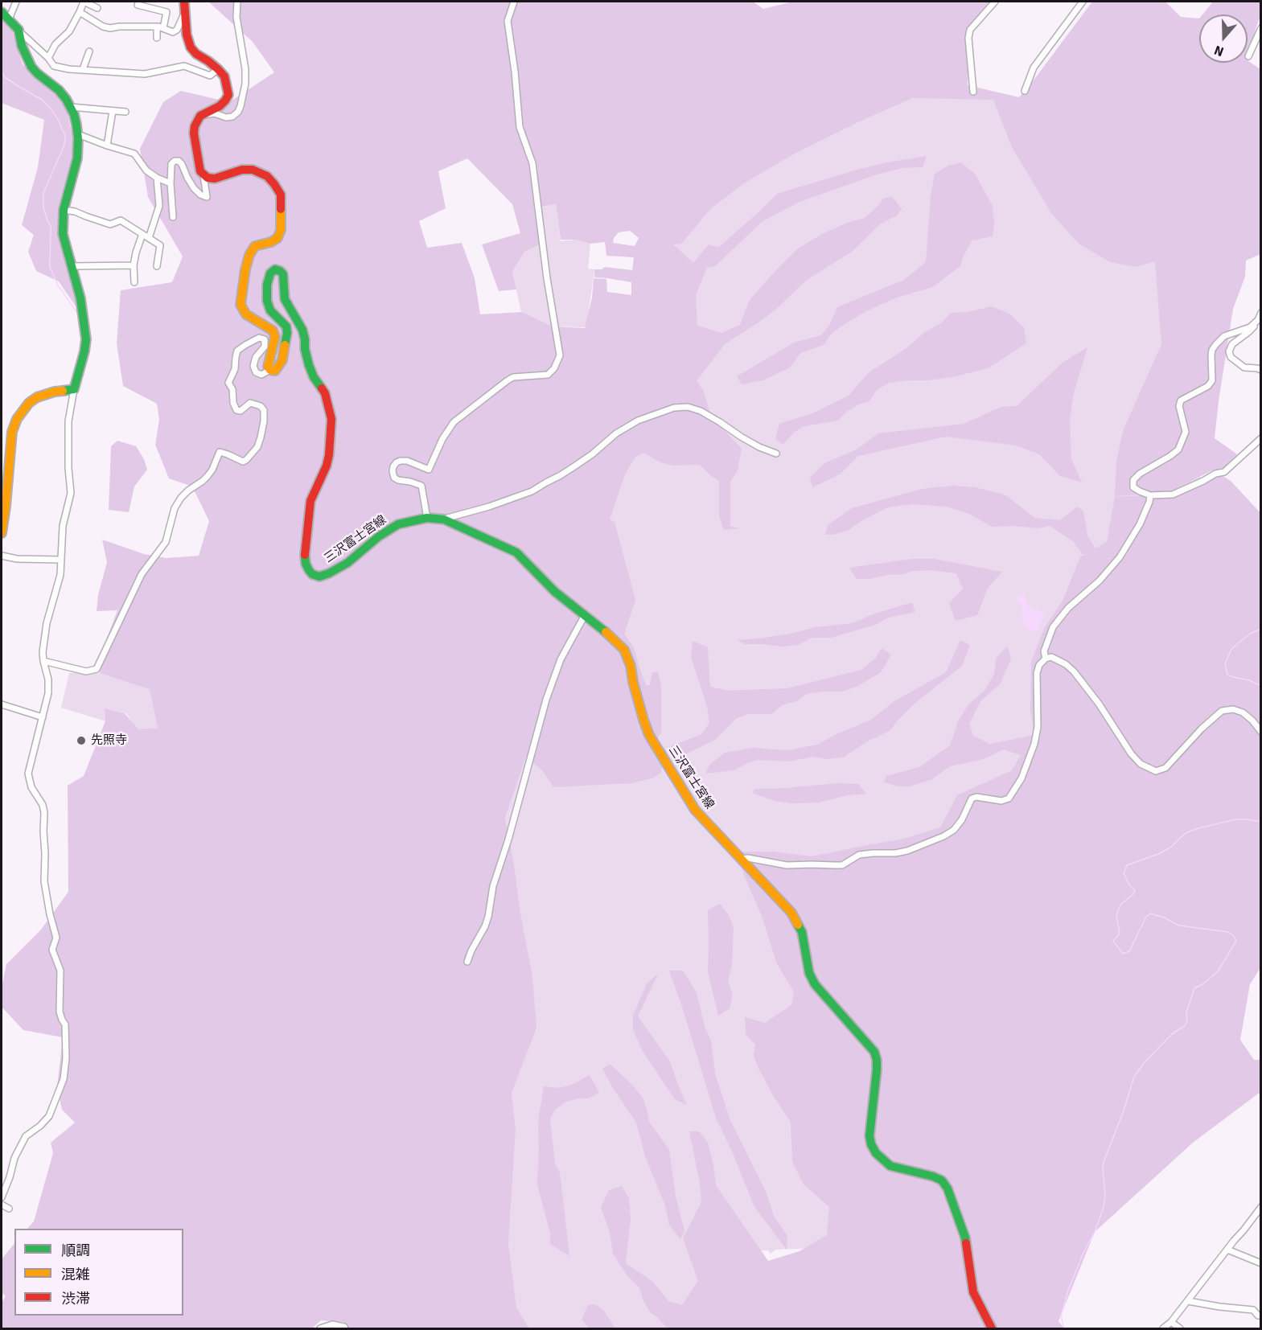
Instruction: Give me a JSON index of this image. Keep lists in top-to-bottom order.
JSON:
{
  "streets": {
    "main road": ["三沢富士宮線"]
  },
  "places": ["先照寺"],
  "legend": ["順調", "混雑", "渋滞"],
  "north": "bottom"
}
